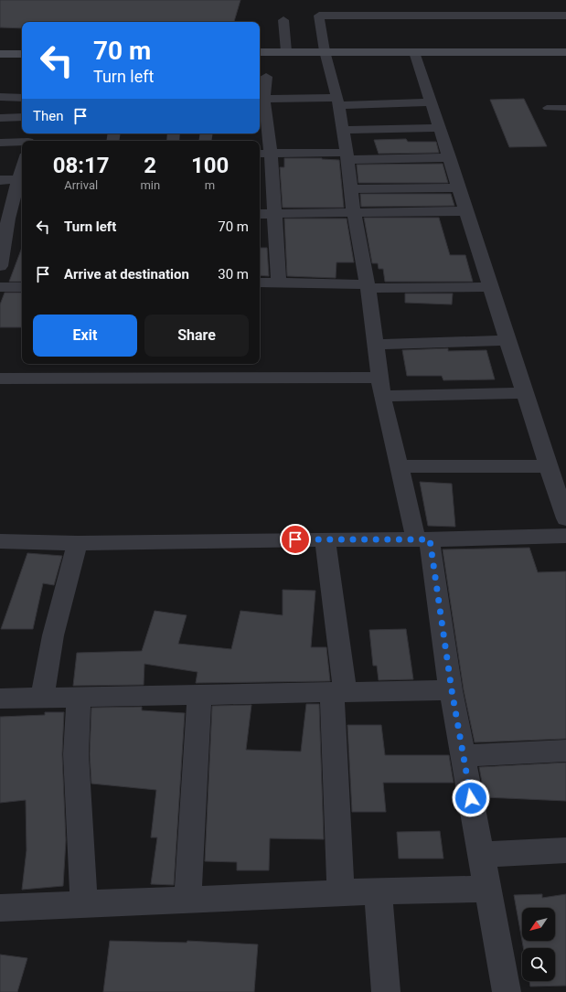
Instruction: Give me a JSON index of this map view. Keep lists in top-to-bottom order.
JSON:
{
  "north": "bottom left",
  "page": {
    "turn": ["70 m", "Turn left"],
    "then": "Then",
    "eta": [
      "08:17",
      "Arrival",
      "2",
      "min",
      "100",
      "m"
    ],
    "list": [
      {
        "name": "Turn left",
        "value": "70 m"
      },
      {
        "name": "Arrive at destination",
        "value": "30 m"
      }
    ],
    "buttons": ["Exit", "Share"]
  }
}
